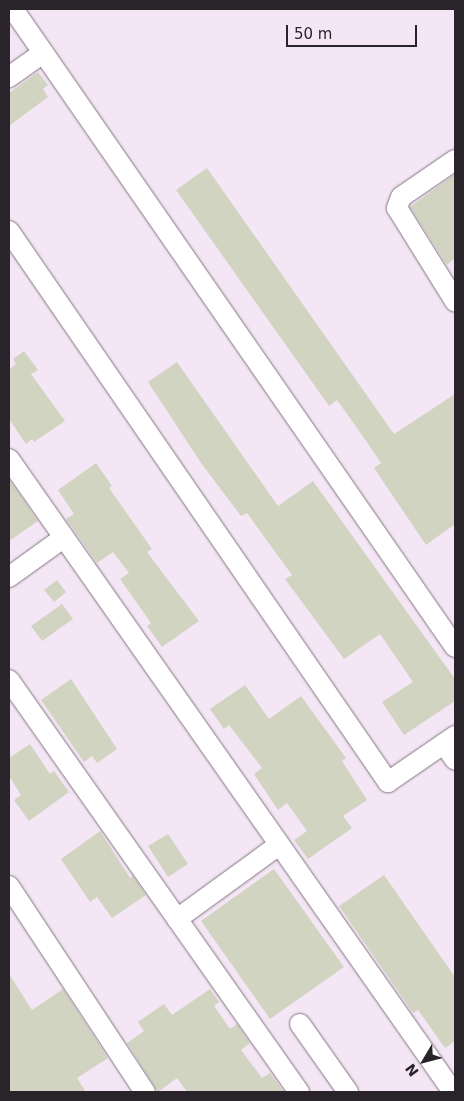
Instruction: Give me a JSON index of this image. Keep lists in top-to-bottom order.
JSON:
{
  "scale_bar": "50 m",
  "north": "bottom left"
}
